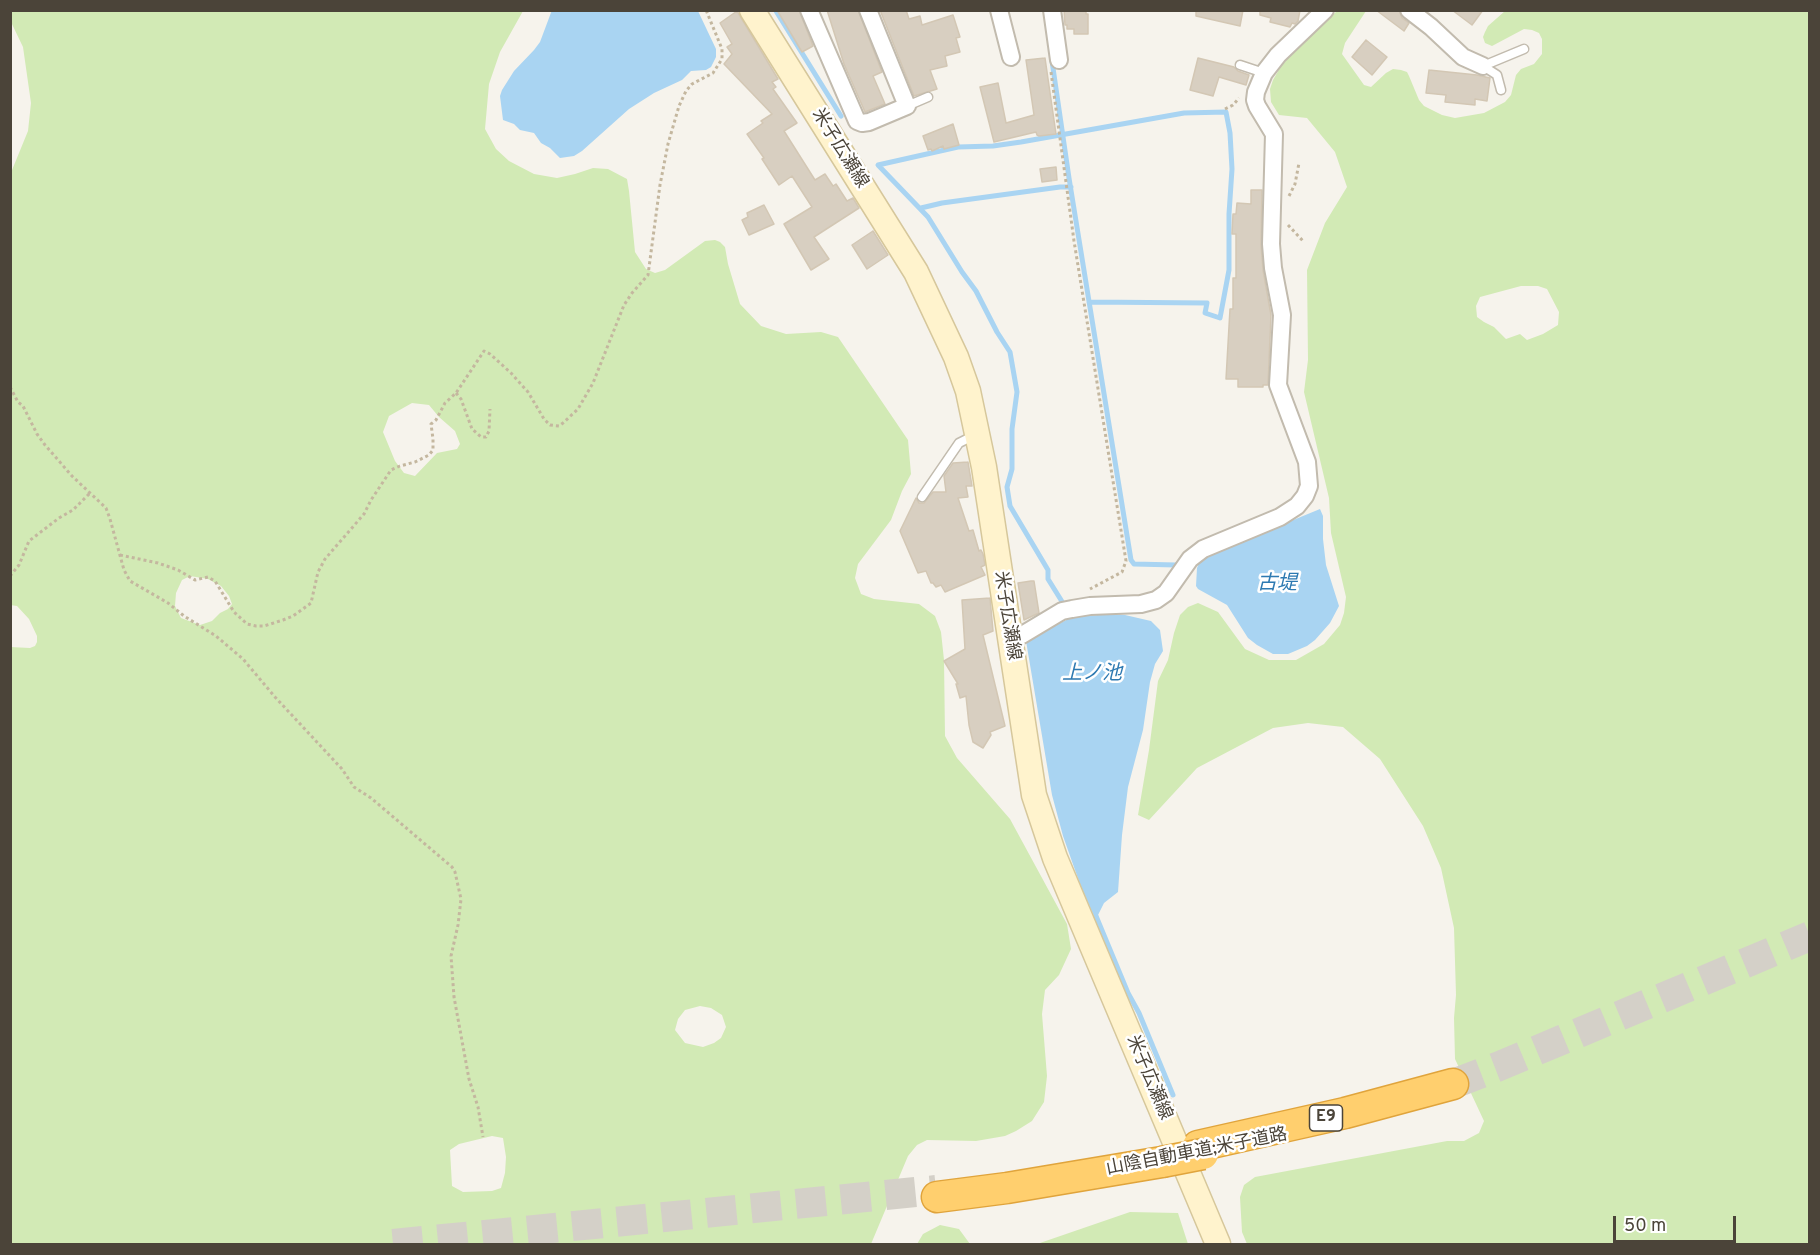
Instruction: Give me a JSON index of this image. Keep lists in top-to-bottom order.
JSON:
{
  "streets": {
    "highway": ["E9", "山陰自動車道;米子道路"],
    "main road": ["米子広瀬線"]
  },
  "water": ["古堤", "上ノ池"],
  "scale_bar": "50 m"
}
